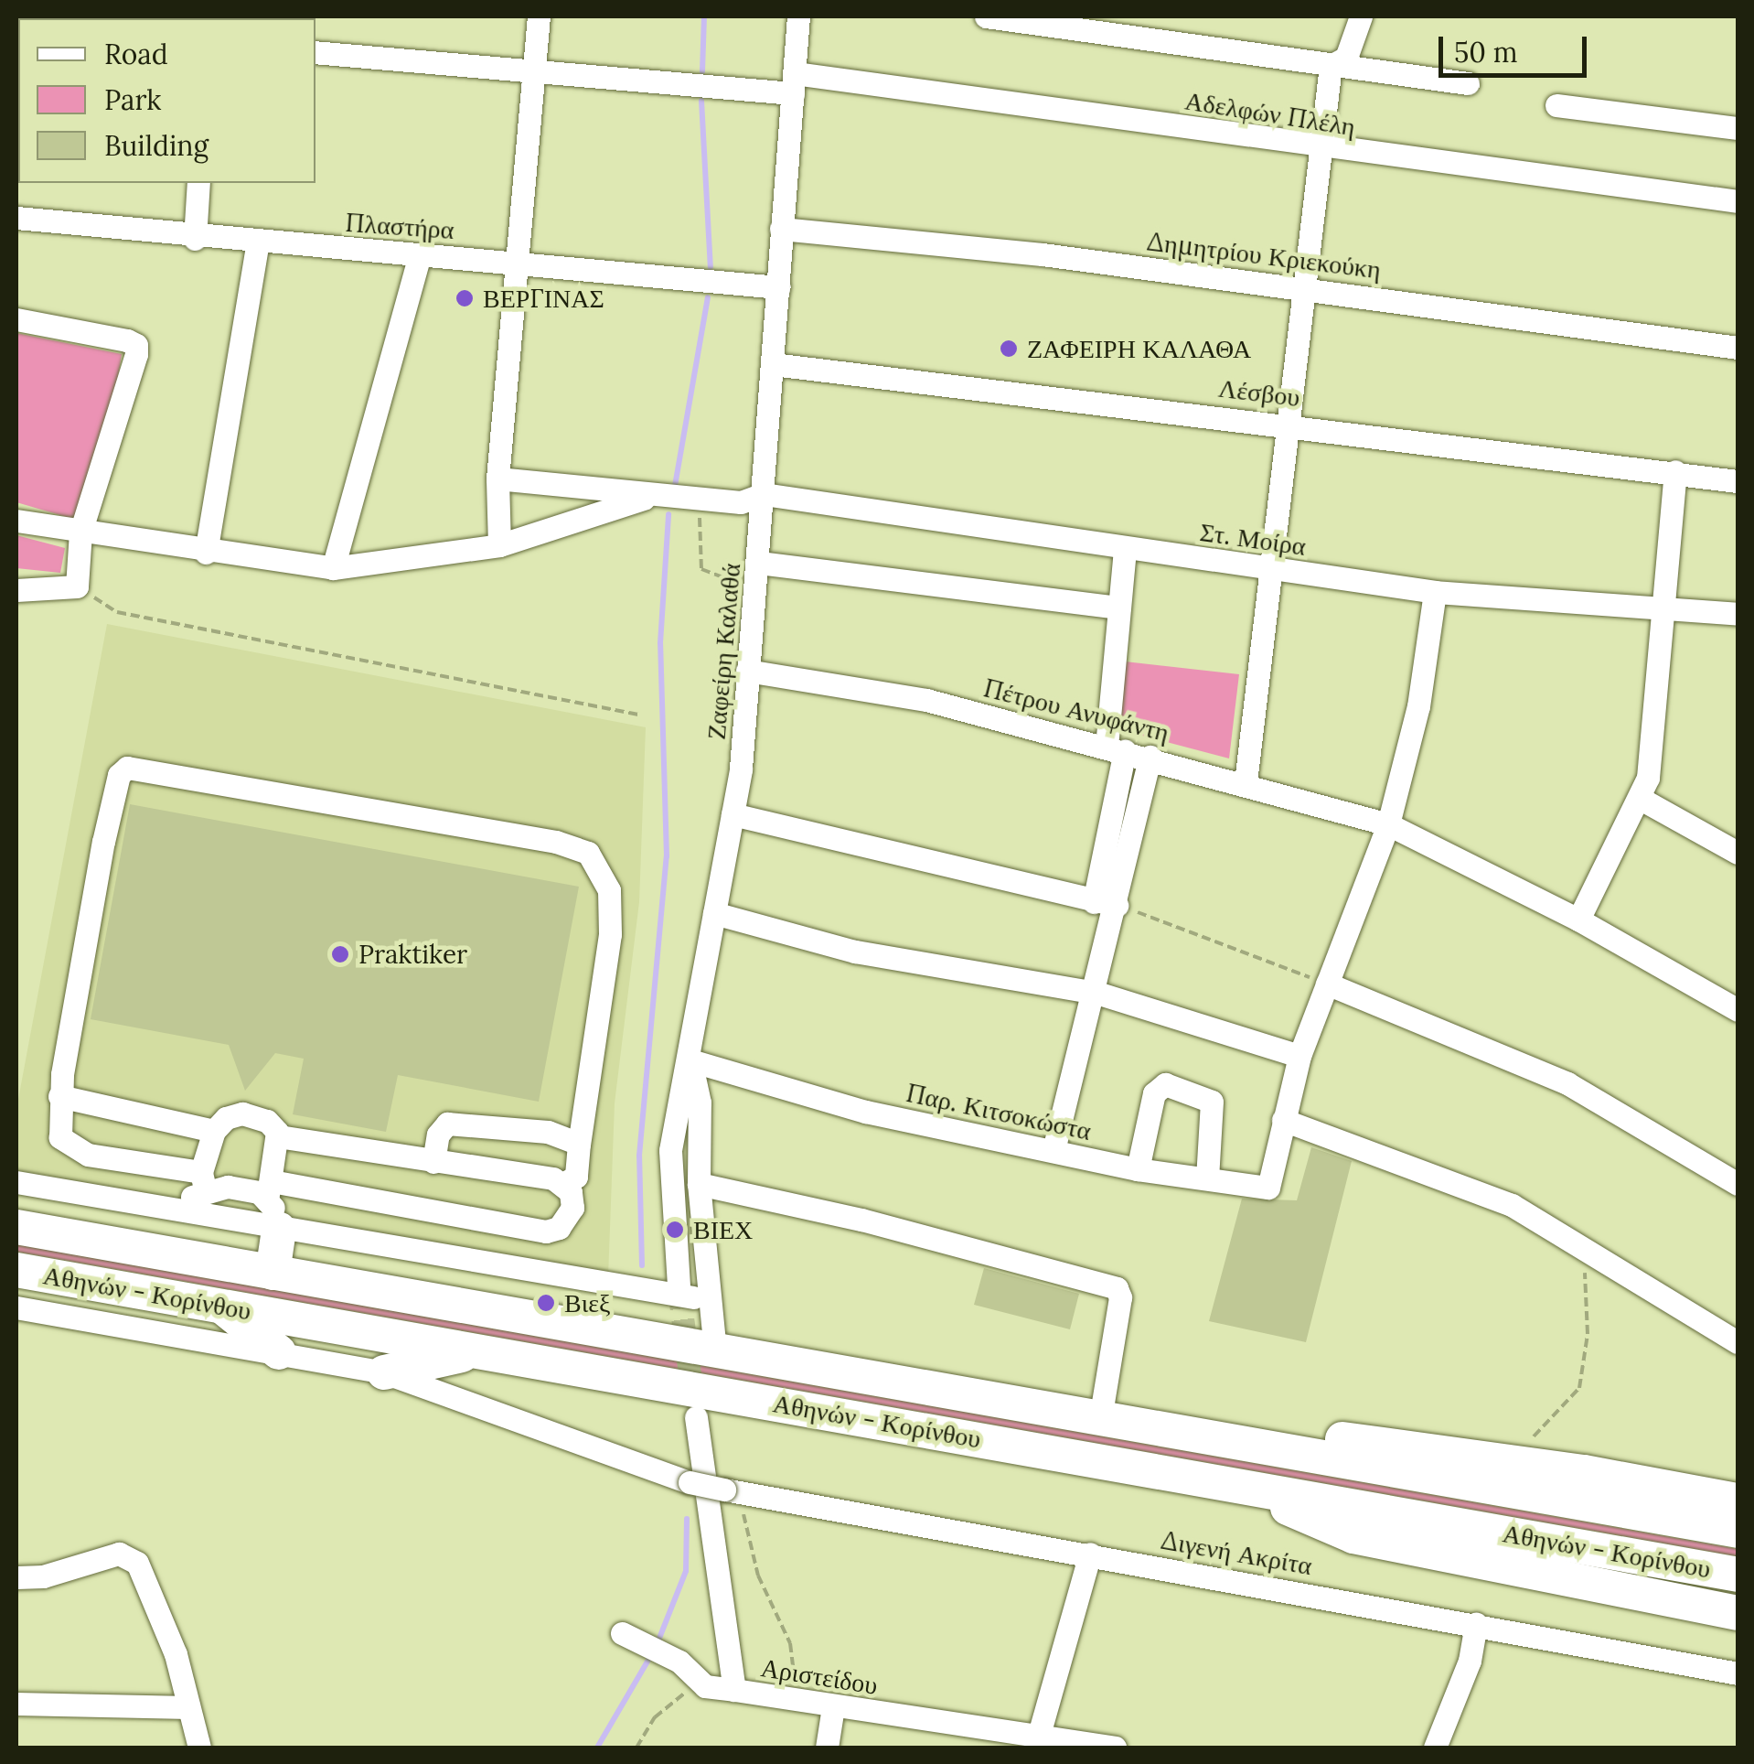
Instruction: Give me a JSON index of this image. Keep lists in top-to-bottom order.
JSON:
{
  "streets": {
    "highway": ["Αθηνών - Κορίνθου"],
    "street": [
      "Αδελφών Πλέλη",
      "Πλαστήρα",
      "Δημητρίου Κριεκούκη",
      "Λέσβου",
      "Στ. Μοίρα",
      "Ζαφείρη Καλαθά",
      "Πέτρου Ανυφάντη",
      "Παρ. Κιτσοκώστα",
      "Διγενή Ακρίτα",
      "Αριστείδου"
    ]
  },
  "crossings": [
    ["Αδελφών Πλέλη", "Ζαφείρη Καλαθά"],
    ["Πλαστήρα", "Ζαφείρη Καλαθά"],
    ["Δημητρίου Κριεκούκη", "Ζαφείρη Καλαθά"],
    ["Λέσβου", "Ζαφείρη Καλαθά"],
    ["Στ. Μοίρα", "Ζαφείρη Καλαθά"],
    ["Ζαφείρη Καλαθά", "Πέτρου Ανυφάντη"],
    ["Ζαφείρη Καλαθά", "Παρ. Κιτσοκώστα"]
  ],
  "places": [
    "ΒΕΡΓΙΝΑΣ",
    "ΖΑΦΕΙΡΗ ΚΑΛΑΘΑ",
    "Praktiker",
    "ΒΙΕΧ",
    "Βιεξ"
  ],
  "legend": ["Road", "Park", "Building"],
  "scale_bar": "50 m"
}
